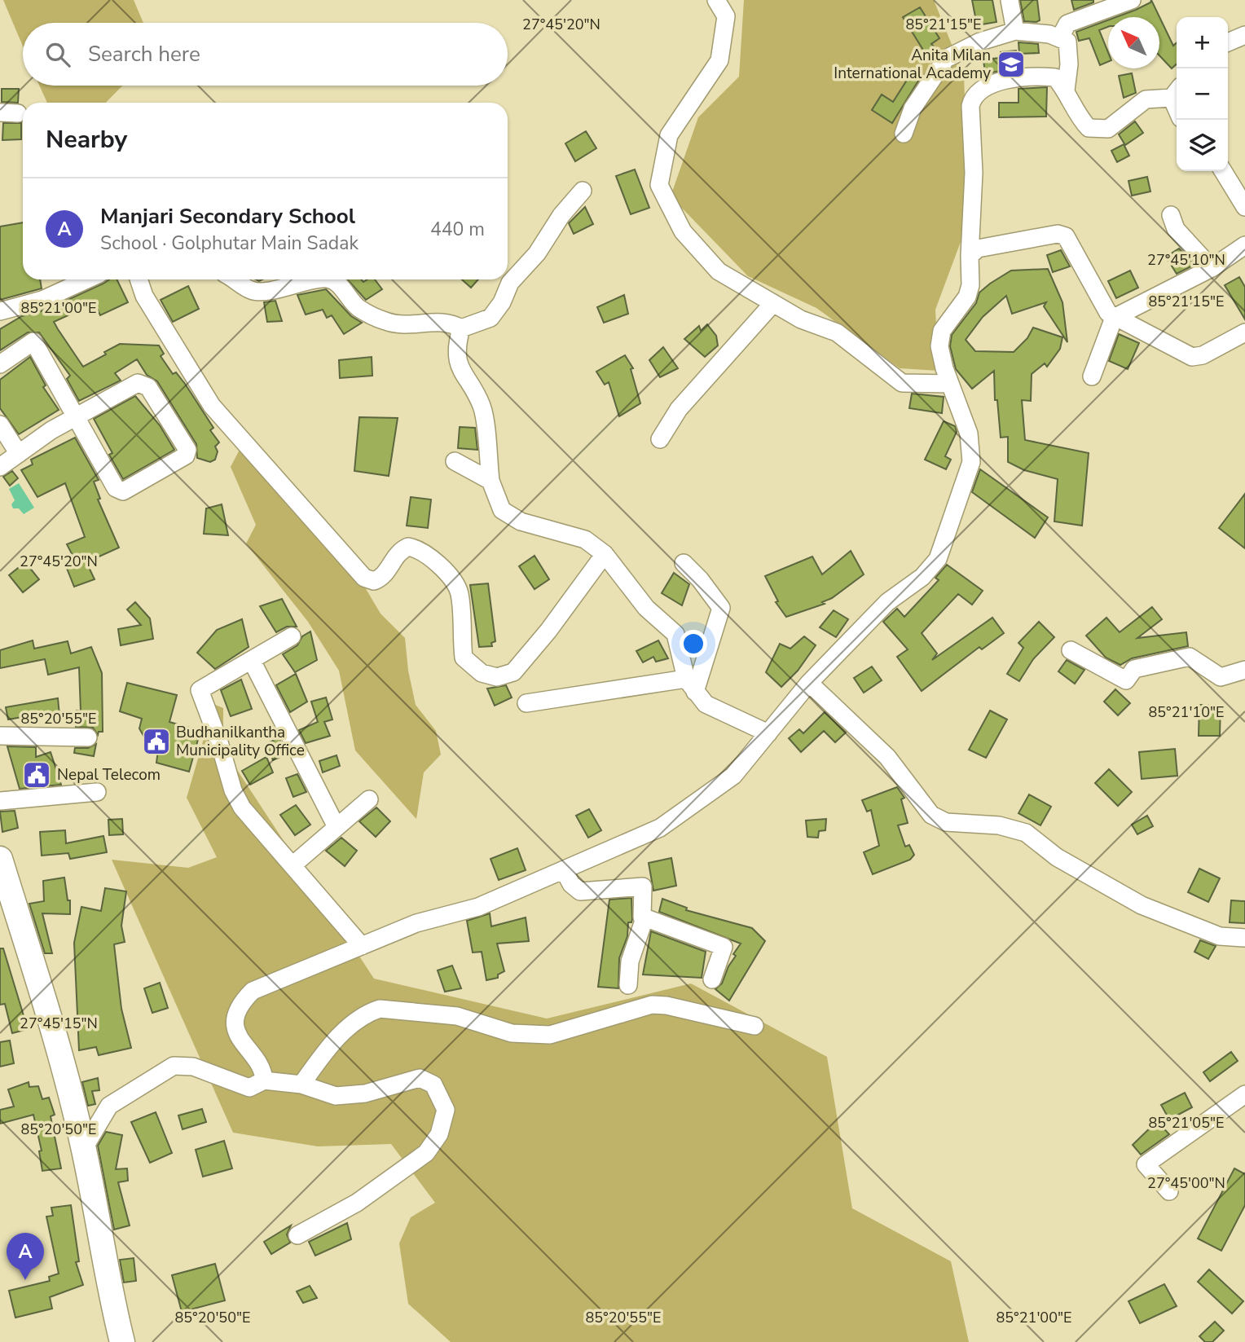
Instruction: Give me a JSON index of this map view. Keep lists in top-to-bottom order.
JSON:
{
  "places": {
    "school or university": ["Anita Milan International Academy"],
    "public building": ["Budhanilkantha Municipality Office", "Nepal Telecom"]
  },
  "north": "top left",
  "page": {
    "map_buttons": ["+", "−"],
    "search": "Search here",
    "heading": "Nearby",
    "list": [
      {
        "mark": "A",
        "name": "Manjari Secondary School",
        "note": "School · Golphutar Main Sadak",
        "value": "440 m"
      }
    ],
    "pins": "A"
  },
  "coordinates": [
    "27°45'20\"N",
    "85°21'15\"E",
    "27°45'10\"N",
    "85°21'00\"E",
    "85°21'10\"E",
    "85°20'55\"E",
    "27°45'15\"N",
    "85°21'05\"E",
    "85°20'50\"E",
    "27°45'00\"N"
  ]
}
